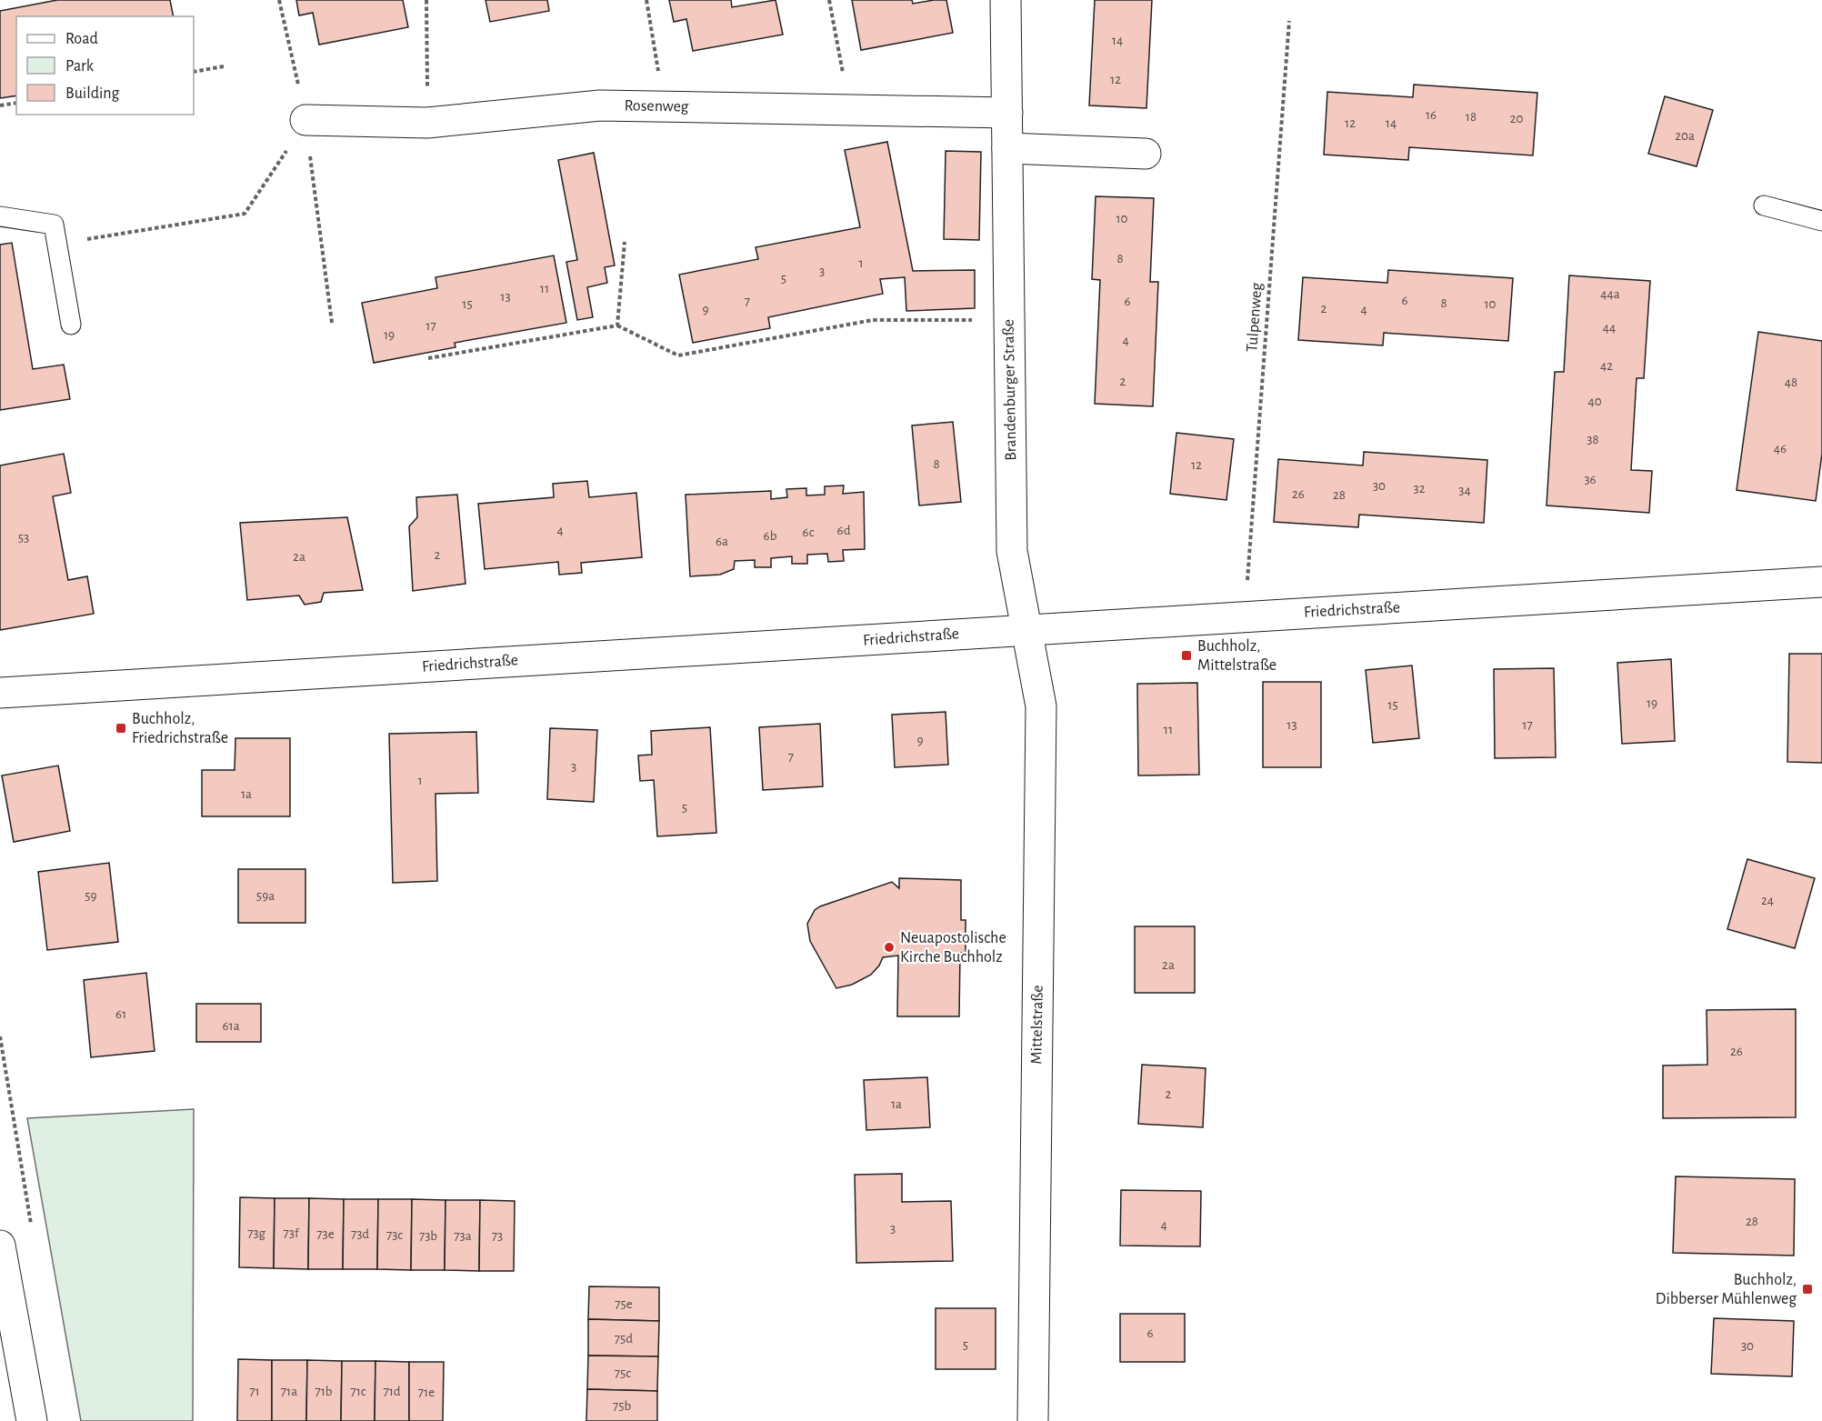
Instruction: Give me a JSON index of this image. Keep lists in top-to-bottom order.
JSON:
{
  "streets": {
    "street": [
      "Rosenweg",
      "Brandenburger Straße",
      "Friedrichstraße",
      "Mittelstraße"
    ],
    "path": ["Tulpenweg"]
  },
  "crossings": [
    ["Rosenweg", "Brandenburger Straße"],
    ["Tulpenweg", "Friedrichstraße"],
    ["Brandenburger Straße", "Friedrichstraße"],
    ["Brandenburger Straße", "Mittelstraße"],
    ["Friedrichstraße", "Mittelstraße"]
  ],
  "places": {
    "transit": ["Buchholz, Mittelstraße", "Buchholz, Friedrichstraße", "Buchholz, Dibberser Mühlenweg"],
    "other": ["Neuapostolische Kirche Buchholz"]
  },
  "house_numbers": [
    "14",
    "12",
    "16",
    "18",
    "20",
    "12",
    "14",
    "20a",
    "10",
    "8",
    "1",
    "3",
    "5",
    "11",
    "44a",
    "13",
    "6",
    "7",
    "6",
    "8",
    "15",
    "10",
    "2",
    "9",
    "4",
    "17",
    "44",
    "19",
    "4",
    "42",
    "2",
    "48",
    "40",
    "38",
    "46",
    "8",
    "12",
    "36",
    "30",
    "32",
    "34",
    "26",
    "28",
    "4",
    "6d",
    "6c",
    "6b",
    "53",
    "6a",
    "2",
    "2a",
    "19",
    "15",
    "13",
    "17",
    "11",
    "9",
    "7",
    "3",
    "1",
    "1a",
    "5",
    "59",
    "59a",
    "24",
    "2a",
    "61",
    "61a",
    "26",
    "2",
    "1a",
    "28",
    "4",
    "3",
    "73g",
    "73f",
    "73e",
    "73d",
    "73c",
    "73b",
    "73a",
    "73",
    "75e",
    "6",
    "75d",
    "5",
    "30",
    "75c",
    "71",
    "71a",
    "71b",
    "71c",
    "71d",
    "71e",
    "75b"
  ],
  "legend": ["Road", "Park", "Building"]
}
